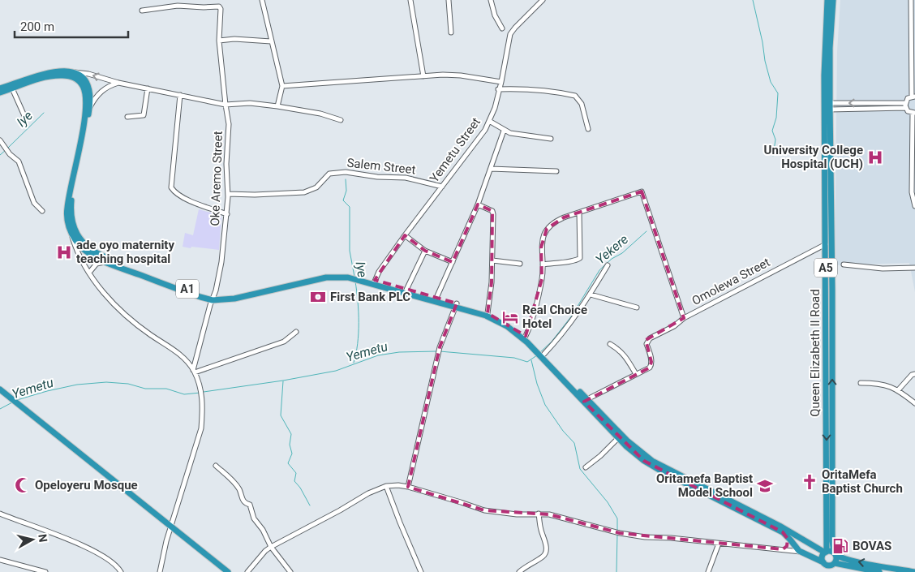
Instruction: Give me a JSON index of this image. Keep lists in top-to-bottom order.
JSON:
{
  "streets": {
    "highway": ["A5", "A1", "Queen Elizabeth II Road"],
    "street": [
      "Yemetu Street",
      "Salem Street",
      "Oke Aremo Street",
      "Omolewa Street"
    ]
  },
  "crossings": [
    ["Yemetu Street", "Salem Street"],
    ["Yemetu Street", "A1"],
    ["Salem Street", "Oke Aremo Street"],
    ["Oke Aremo Street", "A1"],
    ["A5", "A1"],
    ["A5", "Queen Elizabeth II Road"],
    ["Omolewa Street", "Queen Elizabeth II Road"]
  ],
  "water": ["Iye", "Yekere", "Yemetu"],
  "places": {
    "hospital": ["University College Hospital (UCH)", "ade oyo maternity teaching hospital"],
    "bank": ["First Bank PLC"],
    "hotel": ["Real Choice Hotel"],
    "church": ["OritaMefa Baptist Church"],
    "mosque": ["Opeloyeru Mosque"],
    "school or university": ["Oritamefa Baptist Model School"],
    "fuel station": ["BOVAS"]
  },
  "scale_bar": "200 m",
  "north": "right"
}
